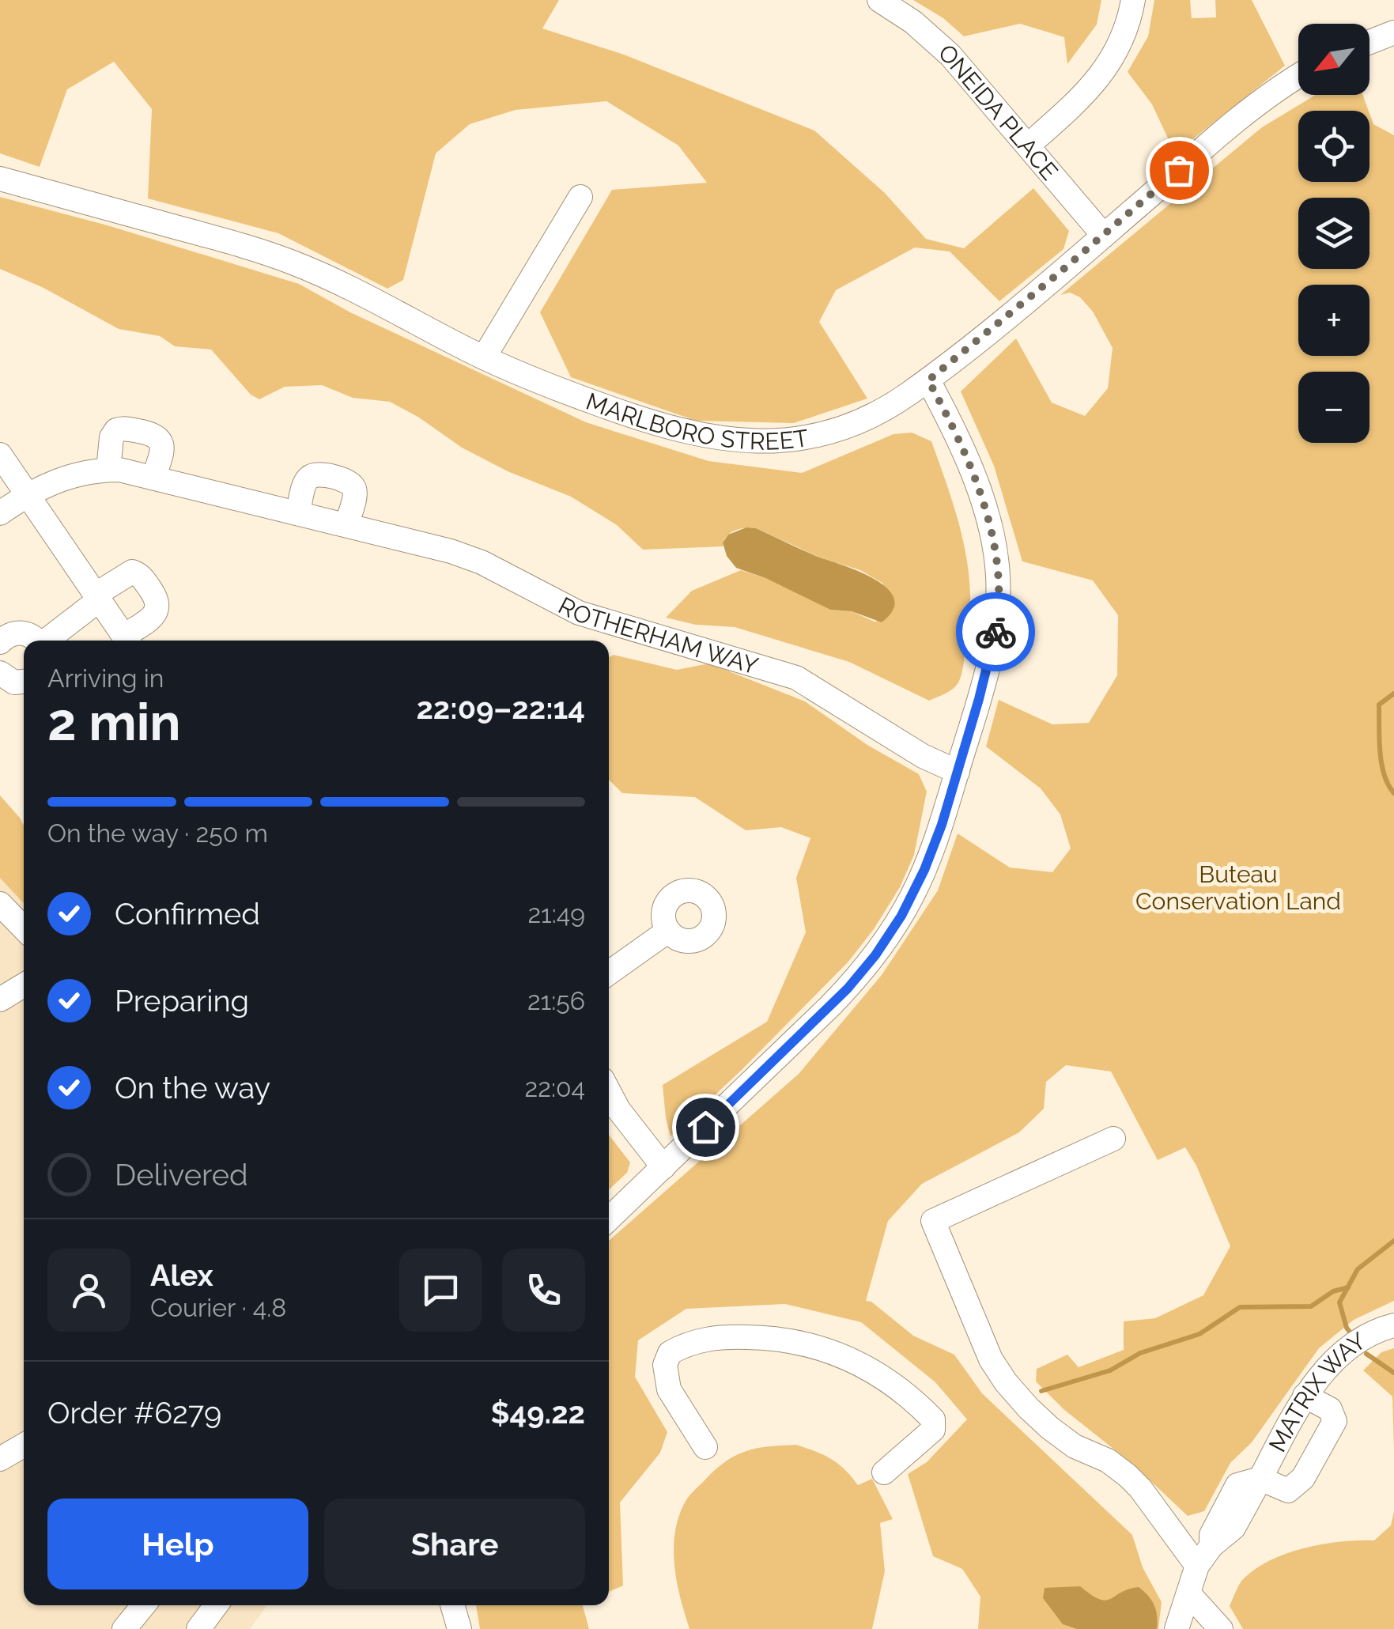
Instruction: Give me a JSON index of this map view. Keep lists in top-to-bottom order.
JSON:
{
  "streets": {
    "street": [
      "ONEIDA PLACE",
      "MARLBORO STREET",
      "ROTHERHAM WAY",
      "MATRIX WAY"
    ]
  },
  "crossings": [
    ["ONEIDA PLACE", "MARLBORO STREET"]
  ],
  "parks": ["Buteau Conservation Land"],
  "north": "bottom left",
  "page": {
    "map_buttons": ["+", "−"],
    "heading": ["2 min", "Arriving in", "22:09–22:14"],
    "panel": [
      "Alex",
      "Courier · 4.8",
      "Order #6279",
      "$49.22"
    ],
    "bar": "On the way · 250 m",
    "list": [
      ["Confirmed", "21:49"],
      ["Preparing", "21:56"],
      ["On the way", "22:04"],
      "Delivered"
    ],
    "buttons": ["Help", "Share"]
  }
}
